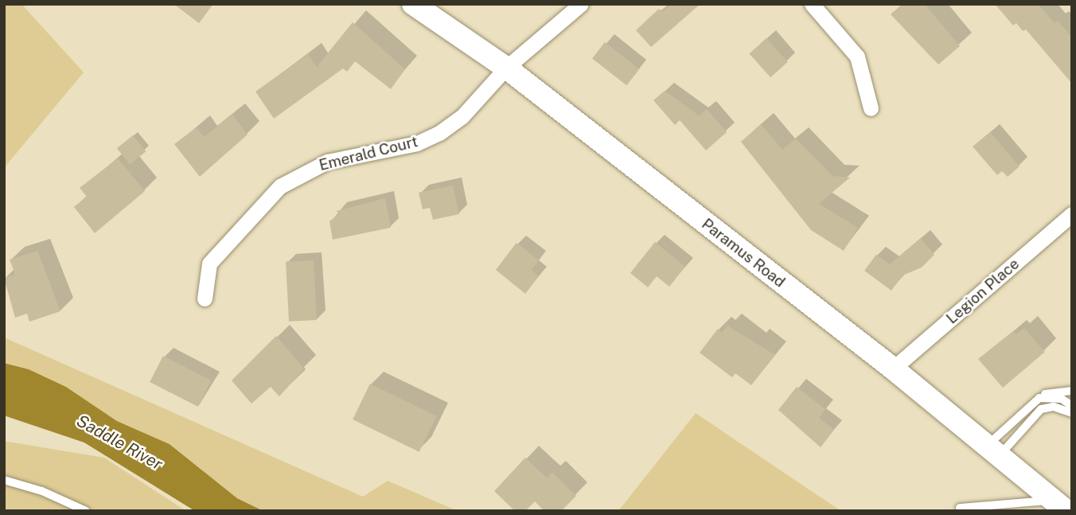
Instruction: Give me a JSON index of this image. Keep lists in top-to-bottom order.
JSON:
{
  "streets": {
    "main road": ["Paramus Road"],
    "street": ["Emerald Court", "Legion Place"]
  },
  "crossings": [
    ["Emerald Court", "Paramus Road"],
    ["Paramus Road", "Legion Place"]
  ],
  "water": ["Saddle River"]
}
